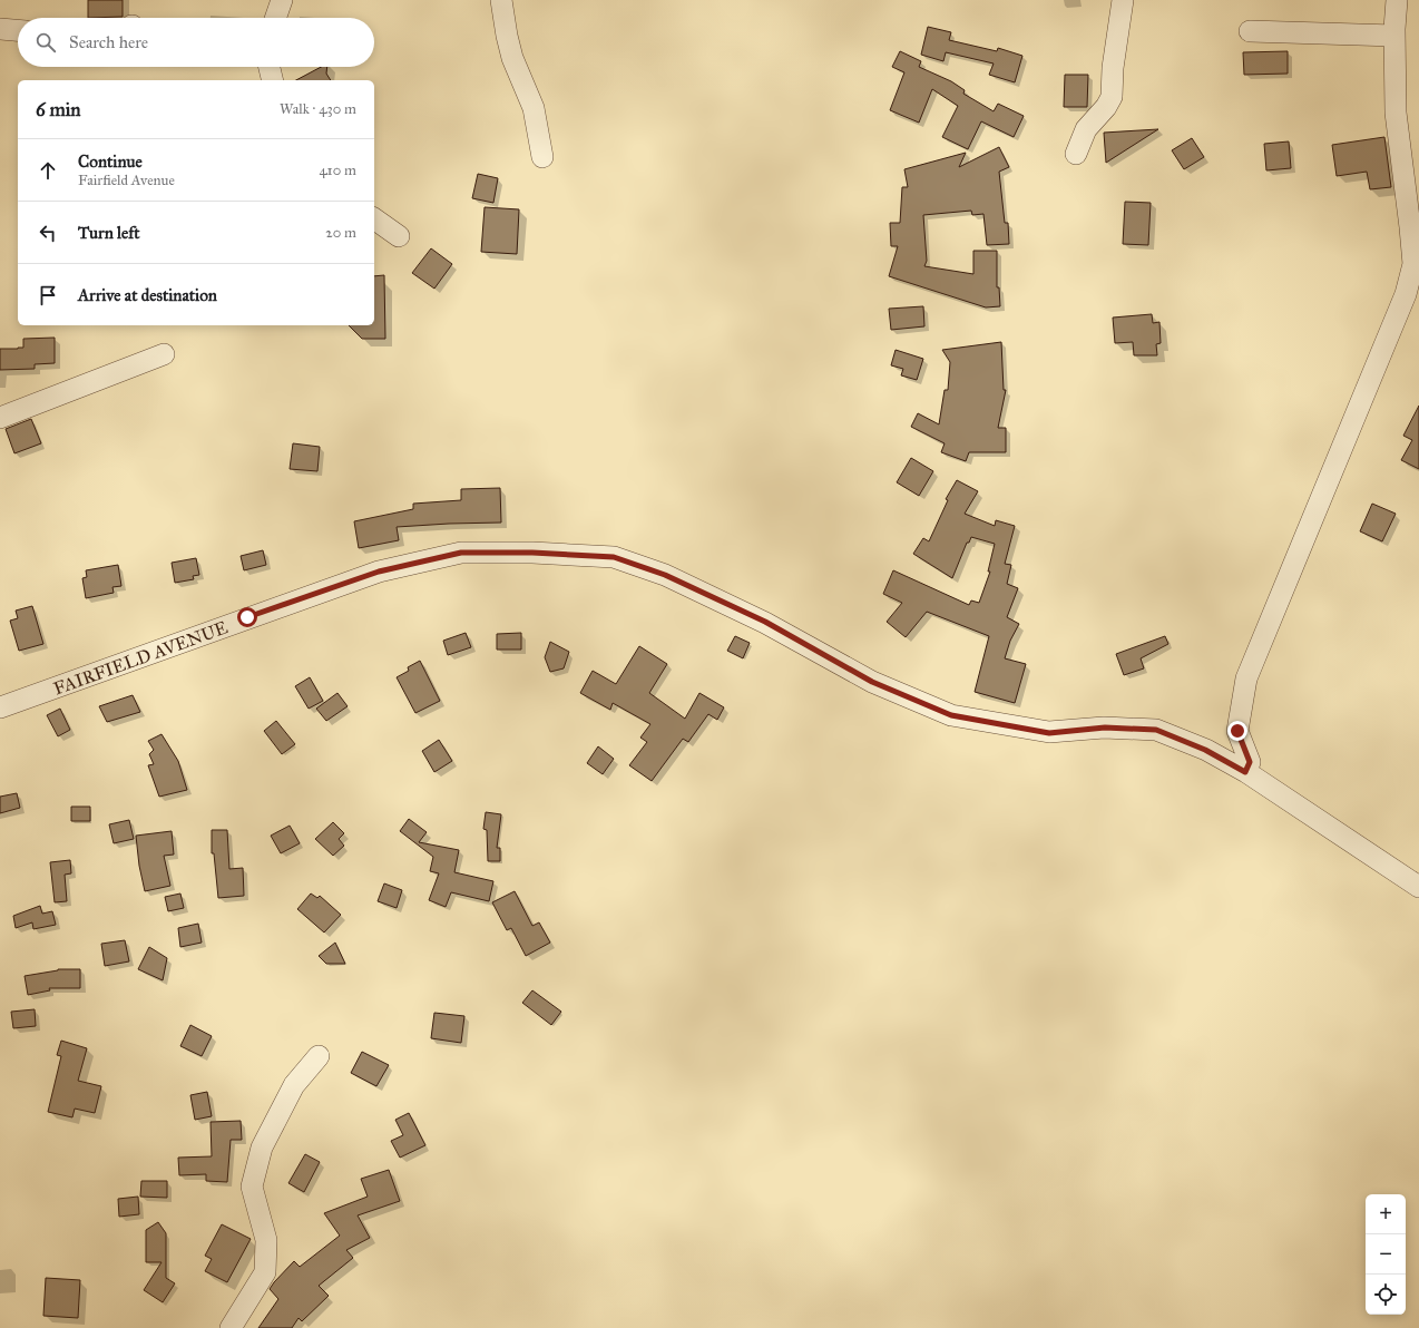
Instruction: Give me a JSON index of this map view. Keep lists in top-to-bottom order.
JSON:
{
  "streets": {
    "street": ["FAIRFIELD AVENUE"]
  },
  "page": {
    "search": "Search here",
    "heading": ["6 min", "Walk · 430 m"],
    "list": [
      ["Continue", "Fairfield Avenue", "410 m"],
      ["Turn left", "20 m"],
      "Arrive at destination"
    ],
    "map_buttons": ["+", "−"]
  }
}
